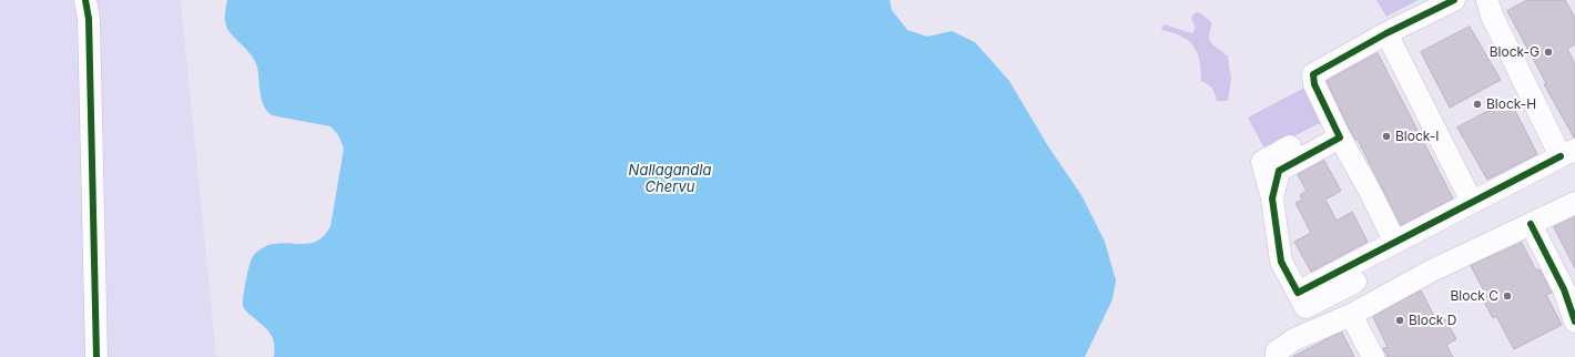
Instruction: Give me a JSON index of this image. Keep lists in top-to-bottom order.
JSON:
{
  "water": ["Nallagandla Chervu"],
  "places": [
    "Block-G",
    "Block-H",
    "Block-I",
    "Block C",
    "Block D"
  ]
}
